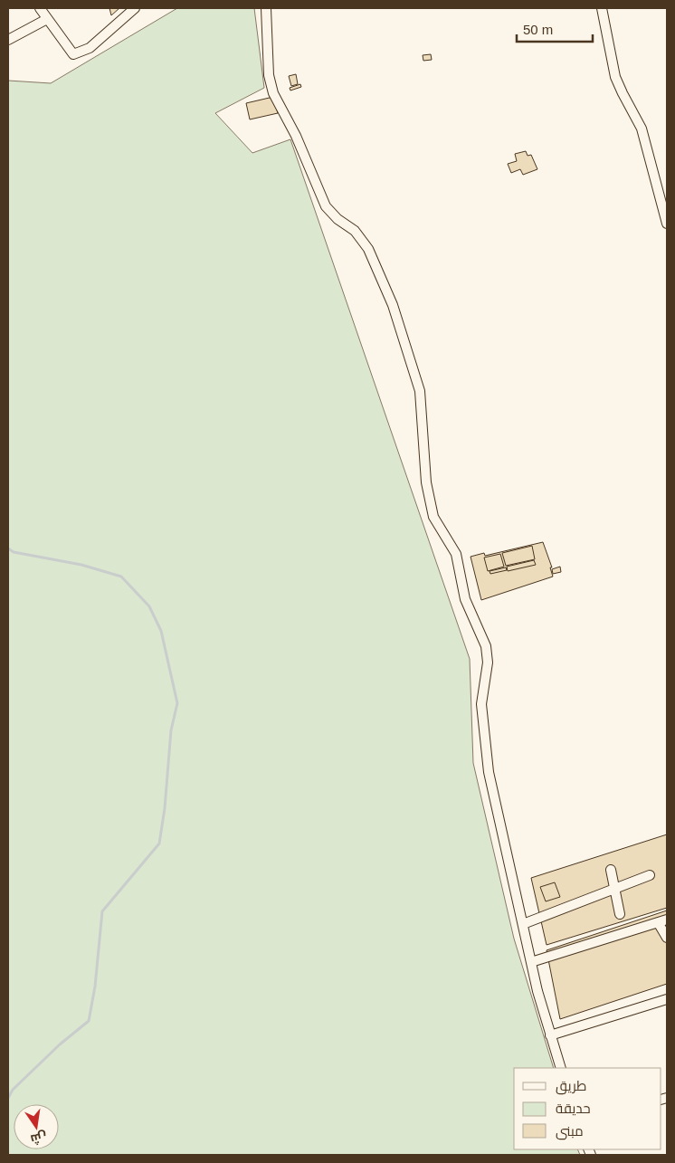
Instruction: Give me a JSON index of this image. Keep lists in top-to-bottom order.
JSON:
{
  "legend": ["طريق", "حديقة", "مبنى"],
  "scale_bar": "50 m",
  "north": "bottom"
}
